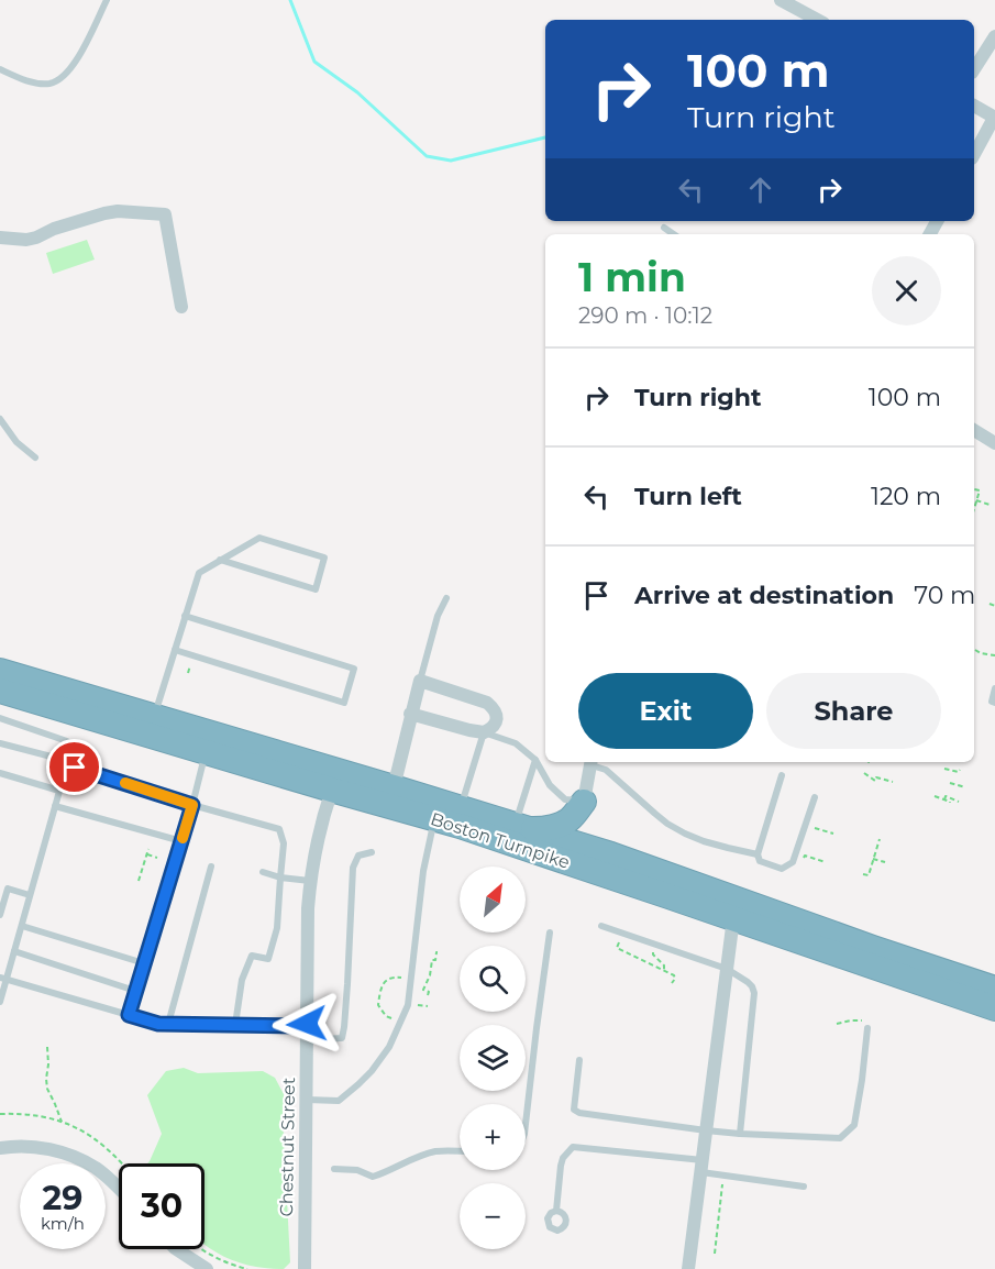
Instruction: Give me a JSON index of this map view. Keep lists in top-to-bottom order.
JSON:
{
  "streets": {
    "highway": ["Boston Turnpike"],
    "street": ["Chestnut Street"]
  },
  "crossings": [
    ["Boston Turnpike", "Chestnut Street"]
  ],
  "north": "top right",
  "page": {
    "turn": ["100 m", "Turn right"],
    "heading": ["1 min", "290 m · 10:12"],
    "list": [
      {
        "name": "Turn right",
        "value": "100 m"
      },
      {
        "name": "Turn left",
        "value": "120 m"
      },
      {
        "name": "Arrive at destination",
        "value": "70 m"
      }
    ],
    "buttons": ["Exit", "Share"],
    "map_buttons": ["+", "−"],
    "speed": "29 km/h",
    "limit": "30"
  }
}
